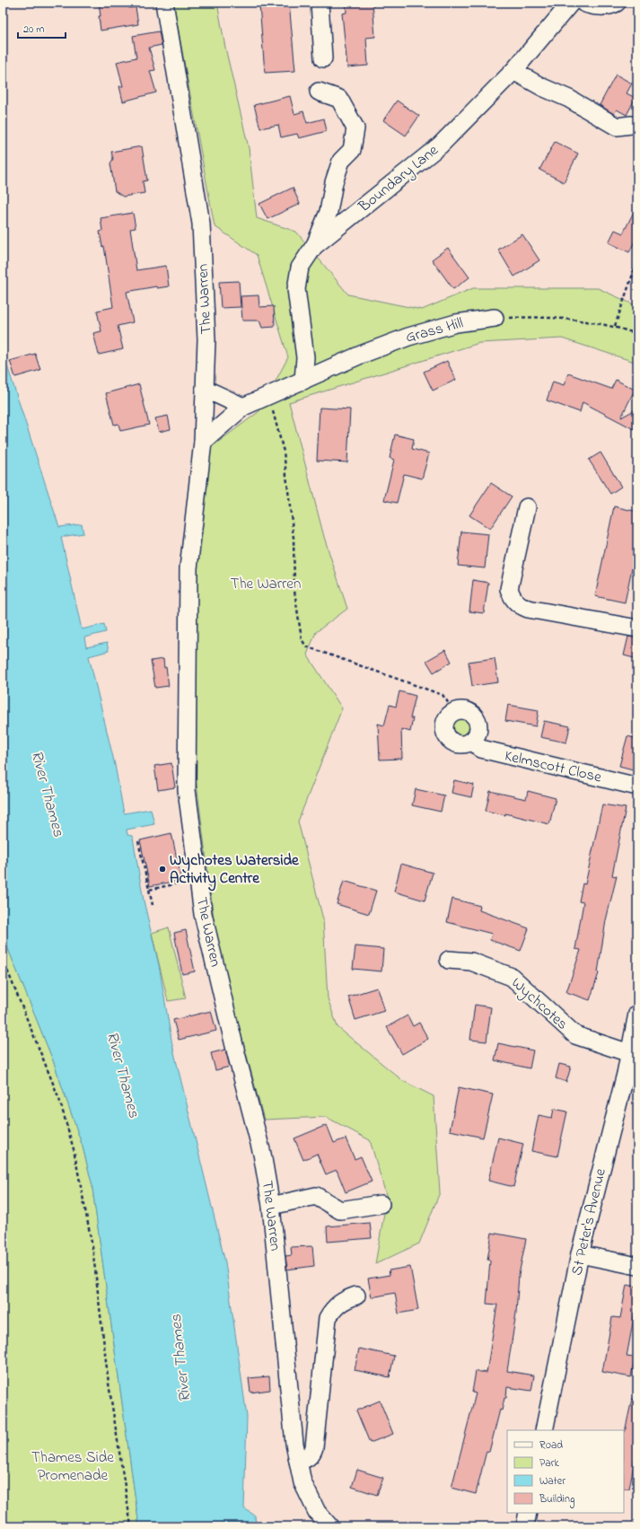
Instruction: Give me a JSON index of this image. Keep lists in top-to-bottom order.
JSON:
{
  "streets": {
    "street": [
      "Boundary Lane",
      "The Warren",
      "Grass Hill",
      "Kelmscott Close",
      "Wychcotes",
      "St Peter's Avenue"
    ]
  },
  "crossings": [
    ["Boundary Lane", "Grass Hill"],
    ["The Warren", "Grass Hill"],
    ["Wychcotes", "St Peter's Avenue"]
  ],
  "water": ["River Thames"],
  "parks": ["The Warren", "Thames Side Promenade"],
  "places": ["Wychotes Waterside Activity Centre"],
  "legend": [
    "Road",
    "Park",
    "Water",
    "Building"
  ],
  "scale_bar": "20 m"
}
